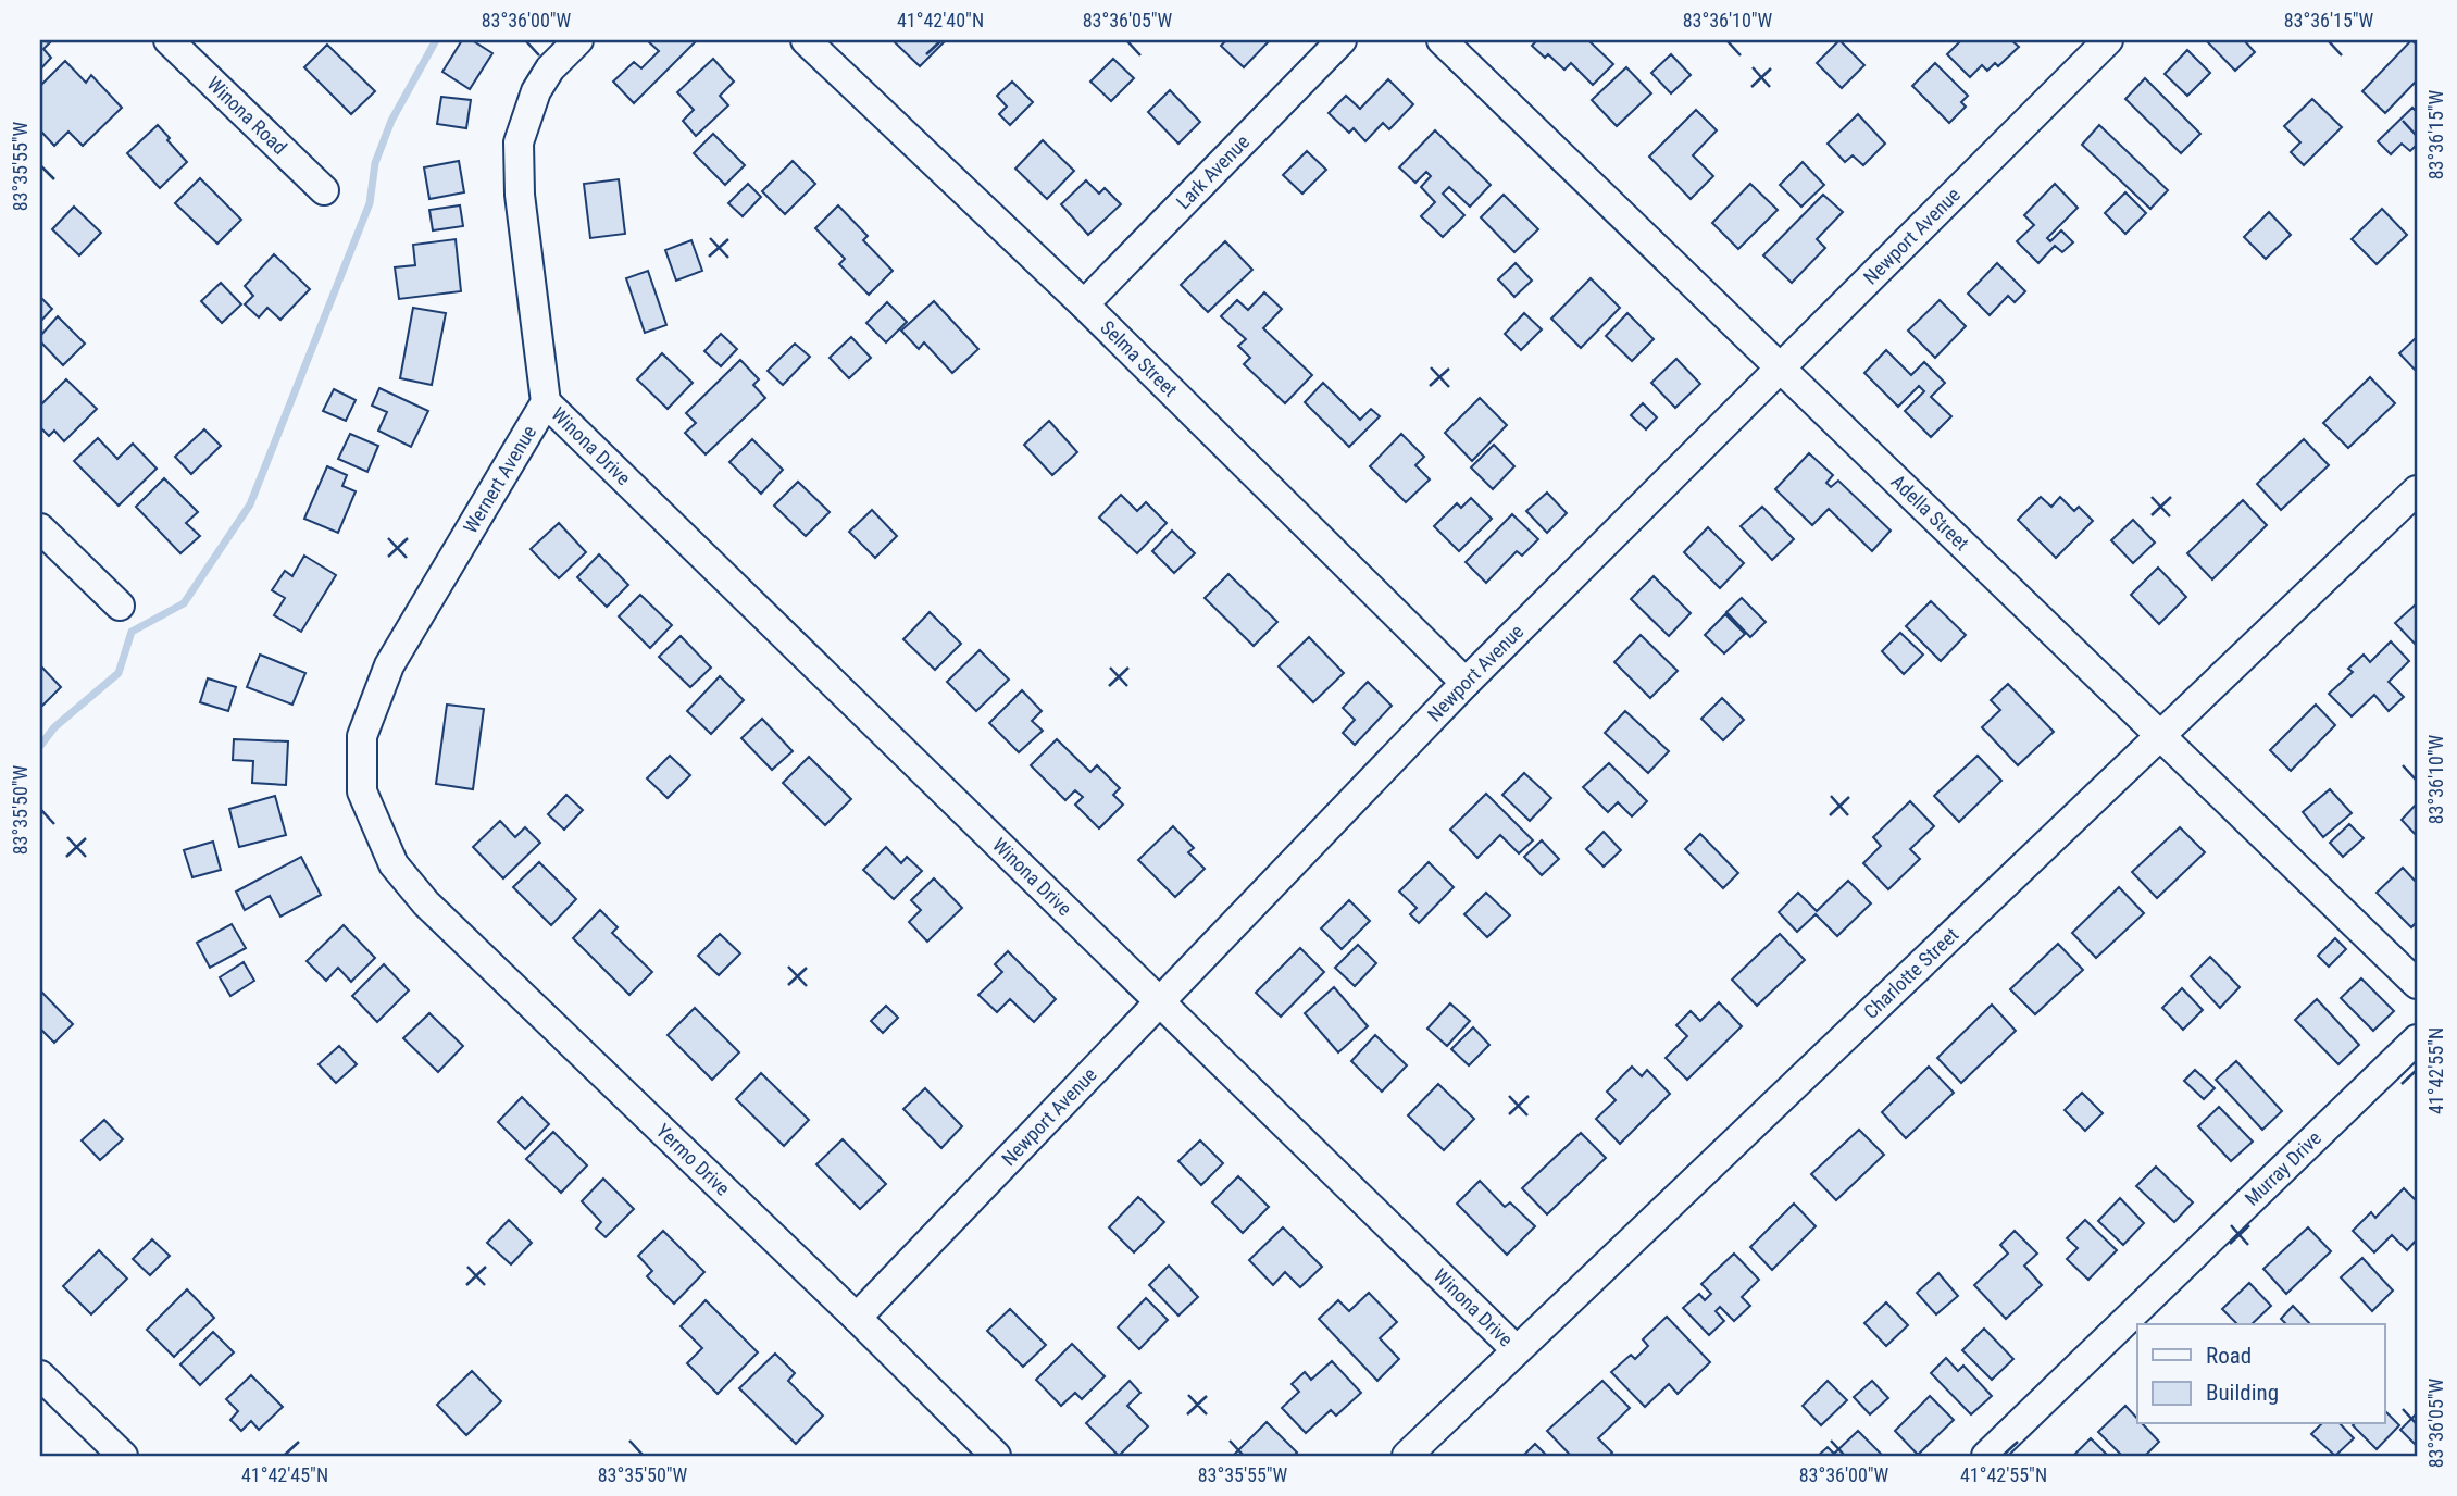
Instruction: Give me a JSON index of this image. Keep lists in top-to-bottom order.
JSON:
{
  "streets": {
    "street": [
      "Winona Road",
      "Lark Avenue",
      "Newport Avenue",
      "Selma Street",
      "Winona Drive",
      "Wernert Avenue",
      "Adella Street",
      "Charlotte Street",
      "Yermo Drive",
      "Murray Drive"
    ]
  },
  "crossings": [
    ["Lark Avenue", "Selma Street"],
    ["Newport Avenue", "Selma Street"],
    ["Newport Avenue", "Winona Drive"],
    ["Newport Avenue", "Adella Street"],
    ["Newport Avenue", "Yermo Drive"],
    ["Winona Drive", "Wernert Avenue"],
    ["Winona Drive", "Charlotte Street"],
    ["Wernert Avenue", "Yermo Drive"],
    ["Adella Street", "Charlotte Street"]
  ],
  "legend": ["Road", "Building"],
  "coordinates": [
    "83°36'00\"W",
    "41°42'40\"N",
    "83°36'05\"W",
    "83°36'10\"W",
    "83°36'15\"W",
    "83°35'55\"W",
    "83°35'50\"W",
    "41°42'55\"N",
    "41°42'45\"N"
  ]
}
